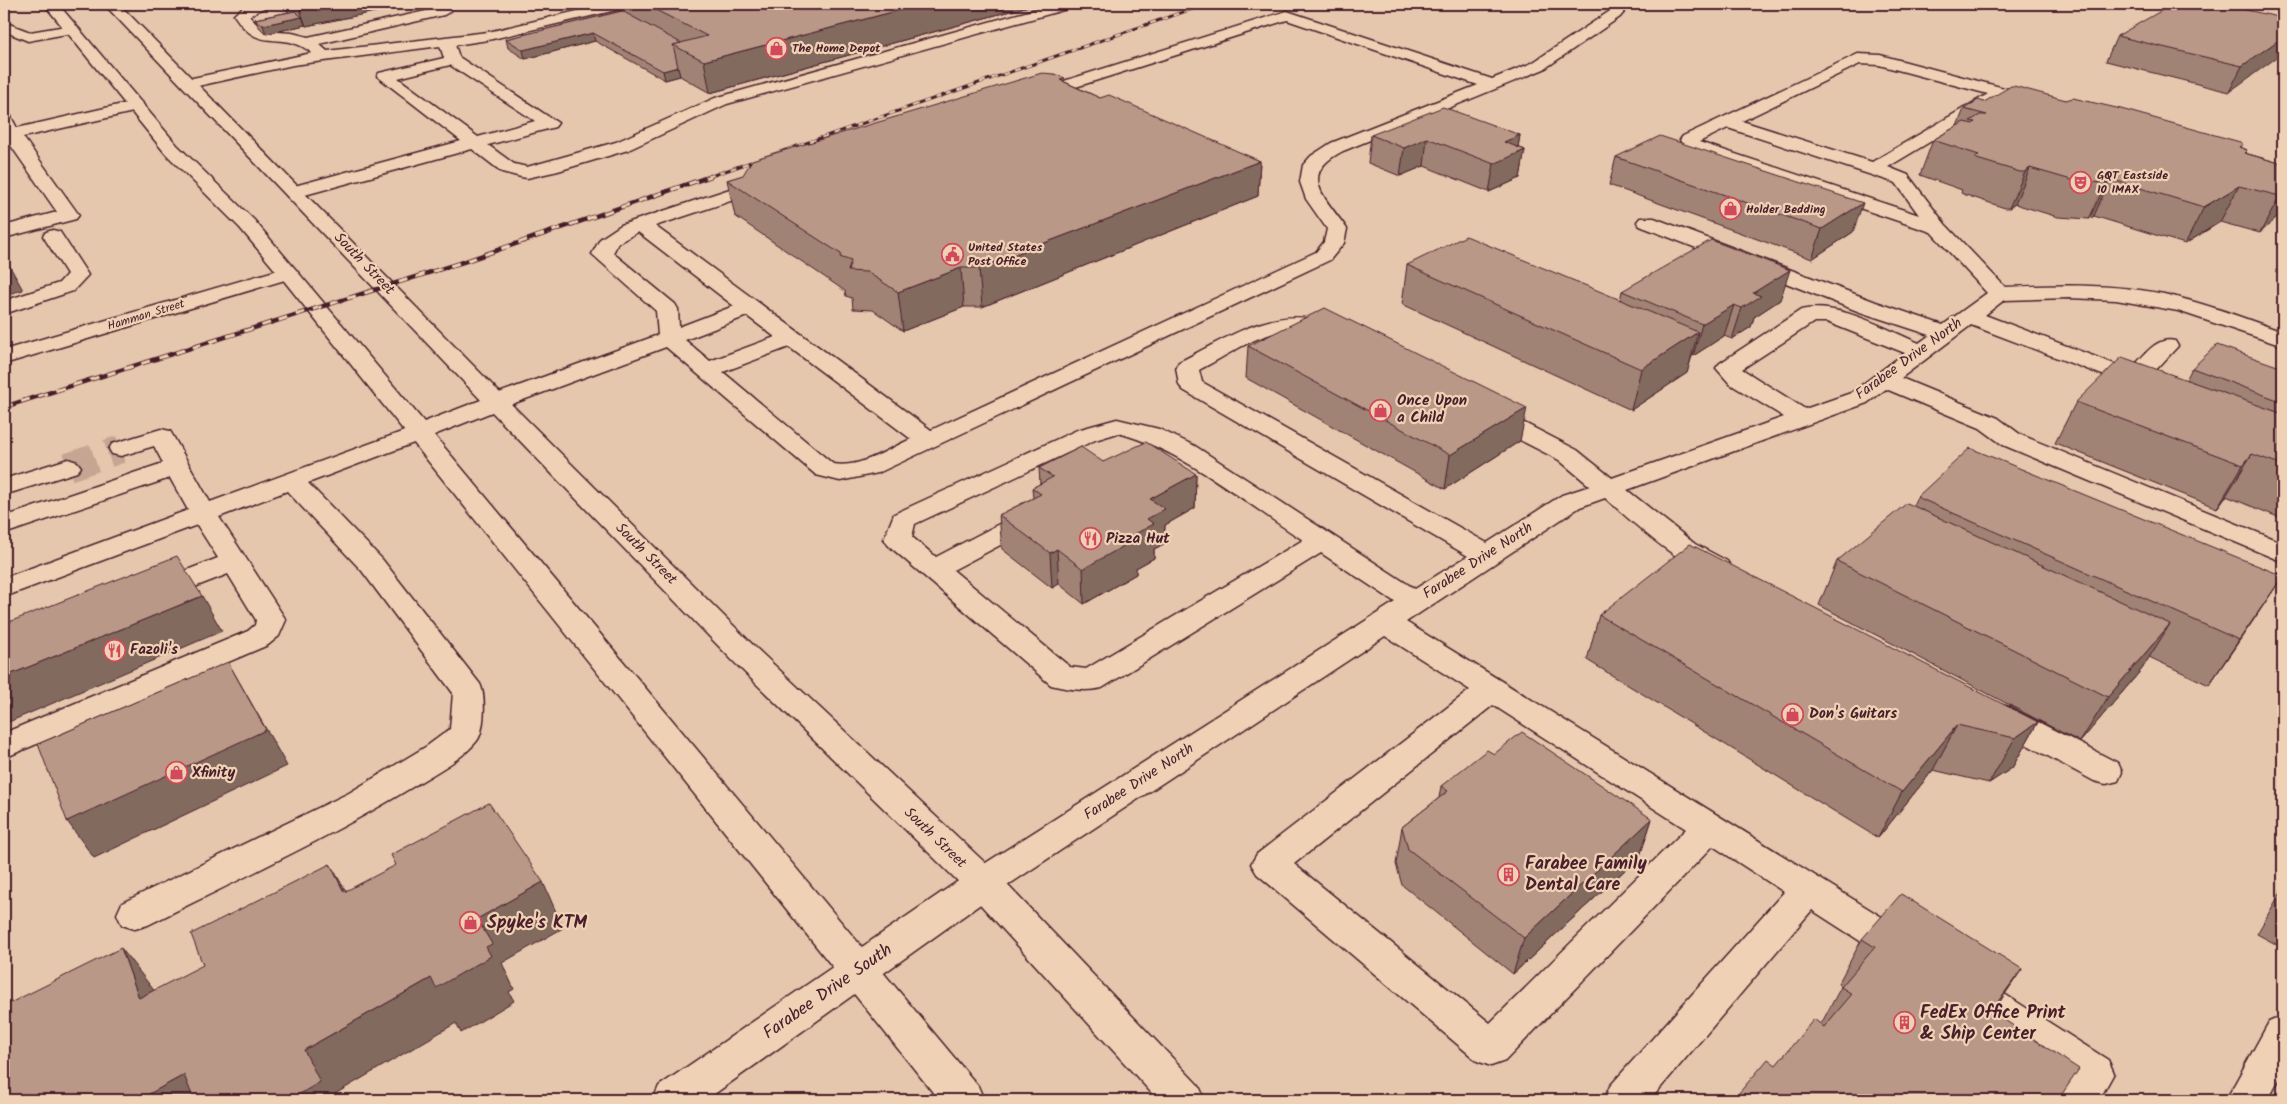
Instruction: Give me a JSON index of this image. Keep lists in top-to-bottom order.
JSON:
{
  "streets": {
    "main road": [
      "South Street",
      "Hamman Street",
      "Farabee Drive North",
      "Farabee Drive South"
    ]
  },
  "crossings": [
    ["South Street", "Farabee Drive North"],
    ["South Street", "Farabee Drive South"],
    ["Farabee Drive North", "Farabee Drive South"]
  ],
  "places": {
    "shop": [
      "The Home Depot",
      "Holder Bedding",
      "Once Upon a Child",
      "Don's Guitars",
      "Xfinity",
      "Spyke's KTM"
    ],
    "theatre": ["GQT Eastside 10 IMAX"],
    "public building": ["United States Post Office"],
    "restaurant": ["Pizza Hut", "Fazoli's"],
    "building": ["Farabee Family Dental Care", "FedEx Office Print & Ship Center"]
  }
}
